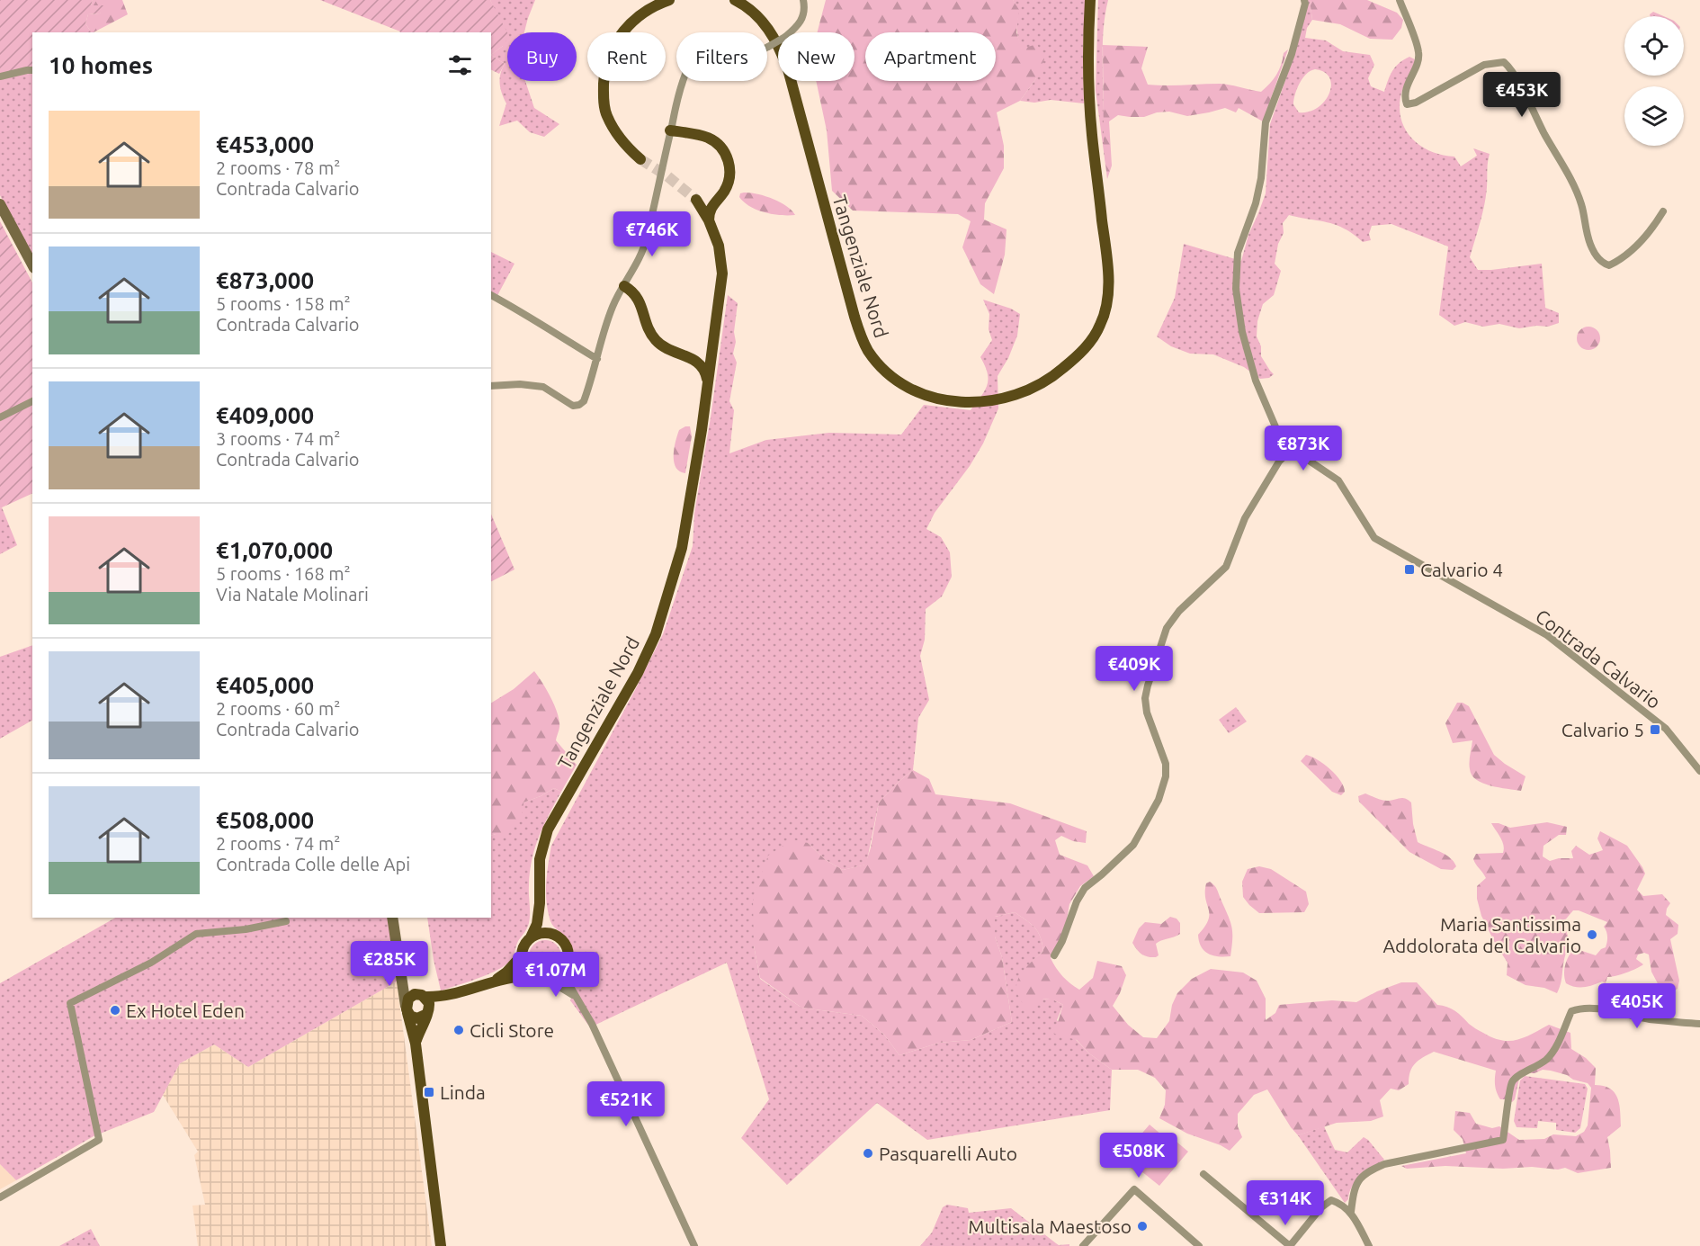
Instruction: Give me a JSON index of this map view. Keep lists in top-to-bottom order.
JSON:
{
  "streets": {
    "main road": ["Tangenziale Nord"],
    "street": ["Contrada Calvario"]
  },
  "places": {
    "transit": ["Calvario 4", "Calvario 5", "Linda"],
    "other": [
      "Maria Santissima Addolorata del Calvario",
      "Ex Hotel Eden",
      "Cicli Store",
      "Pasquarelli Auto",
      "Multisala Maestoso"
    ]
  },
  "page": {
    "chip": [
      "Buy",
      "Rent",
      "Filters",
      "New",
      "Apartment"
    ],
    "heading": "10 homes",
    "price": [
      "€453K",
      "€746K",
      "€873K",
      "€409K",
      "€285K",
      "€1.07M",
      "€405K",
      "€521K",
      "€508K",
      "€314K"
    ],
    "list": [
      {
        "name": "€453,000",
        "note": "2 rooms · 78 m² · Contrada Calvario"
      },
      {
        "name": "€873,000",
        "note": "5 rooms · 158 m² · Contrada Calvario"
      },
      {
        "name": "€409,000",
        "note": "3 rooms · 74 m² · Contrada Calvario"
      },
      {
        "name": "€1,070,000",
        "note": "5 rooms · 168 m² · Via Natale Molinari"
      },
      {
        "name": "€405,000",
        "note": "2 rooms · 60 m² · Contrada Calvario"
      },
      {
        "name": "€508,000",
        "note": "2 rooms · 74 m² · Contrada Colle delle Api"
      }
    ]
  }
}
